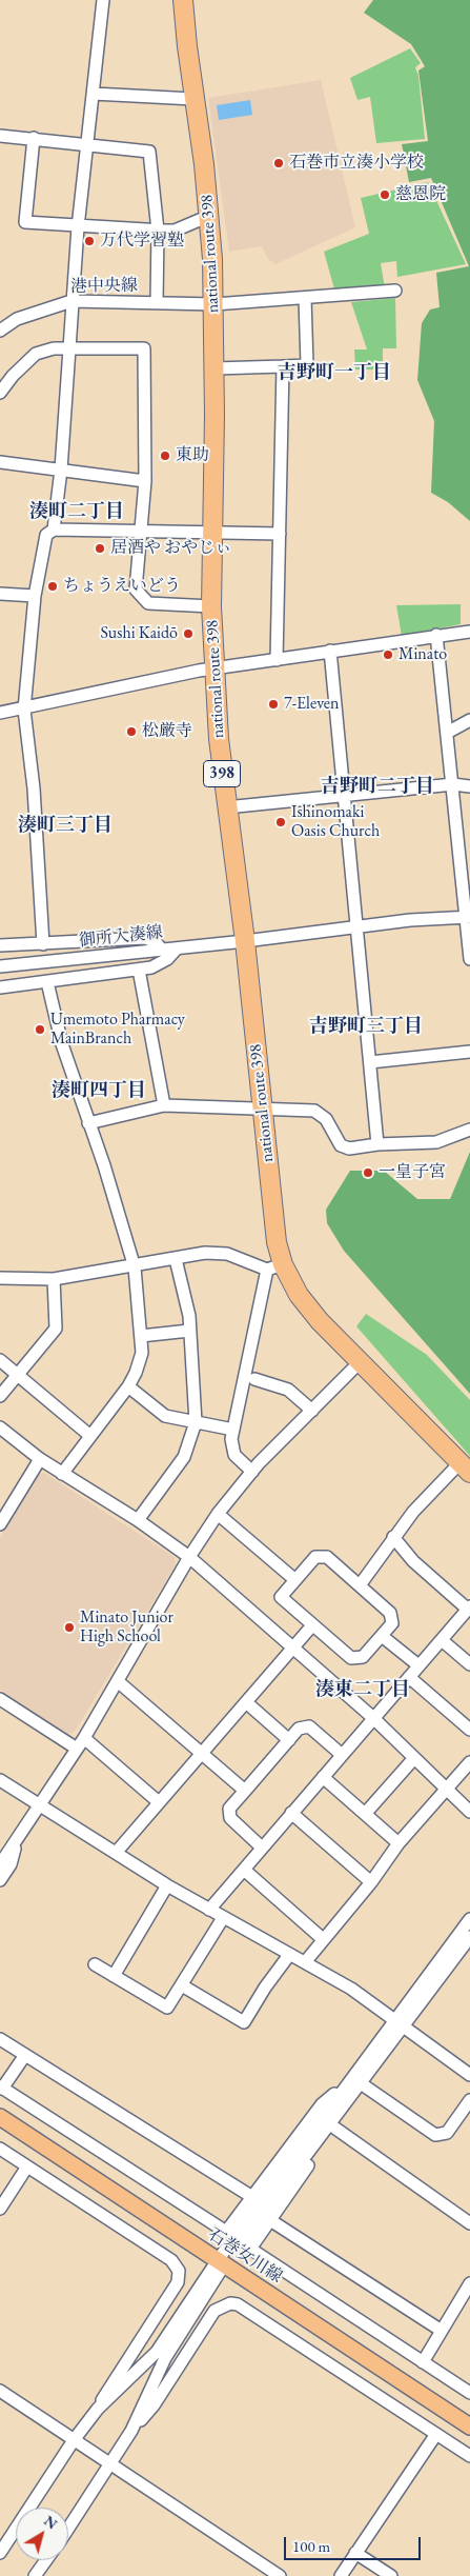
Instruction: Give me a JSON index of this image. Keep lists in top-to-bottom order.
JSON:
{
  "streets": {
    "highway": ["national route 398", "398"],
    "main road": ["石巻女川線"],
    "street": ["港中央線", "御所入湊線"]
  },
  "crossings": [
    ["national route 398", "港中央線"],
    ["national route 398", "御所入湊線"]
  ],
  "districts": [
    "吉野町一丁目",
    "湊町二丁目",
    "吉野町二丁目",
    "湊町三丁目",
    "吉野町三丁目",
    "湊町四丁目",
    "湊東二丁目"
  ],
  "places": [
    "石巻市立湊小学校",
    "慈恩院",
    "万代学習塾",
    "東助",
    "居酒や おやじぃ",
    "ちょうえいどう",
    "Sushi Kaidō",
    "Minato",
    "7-Eleven",
    "松厳寺",
    "Ishinomaki Oasis Church",
    "Umemoto Pharmacy MainBranch",
    "一皇子宮",
    "Minato Junior High School"
  ],
  "scale_bar": "100 m",
  "north": "top right"
}
